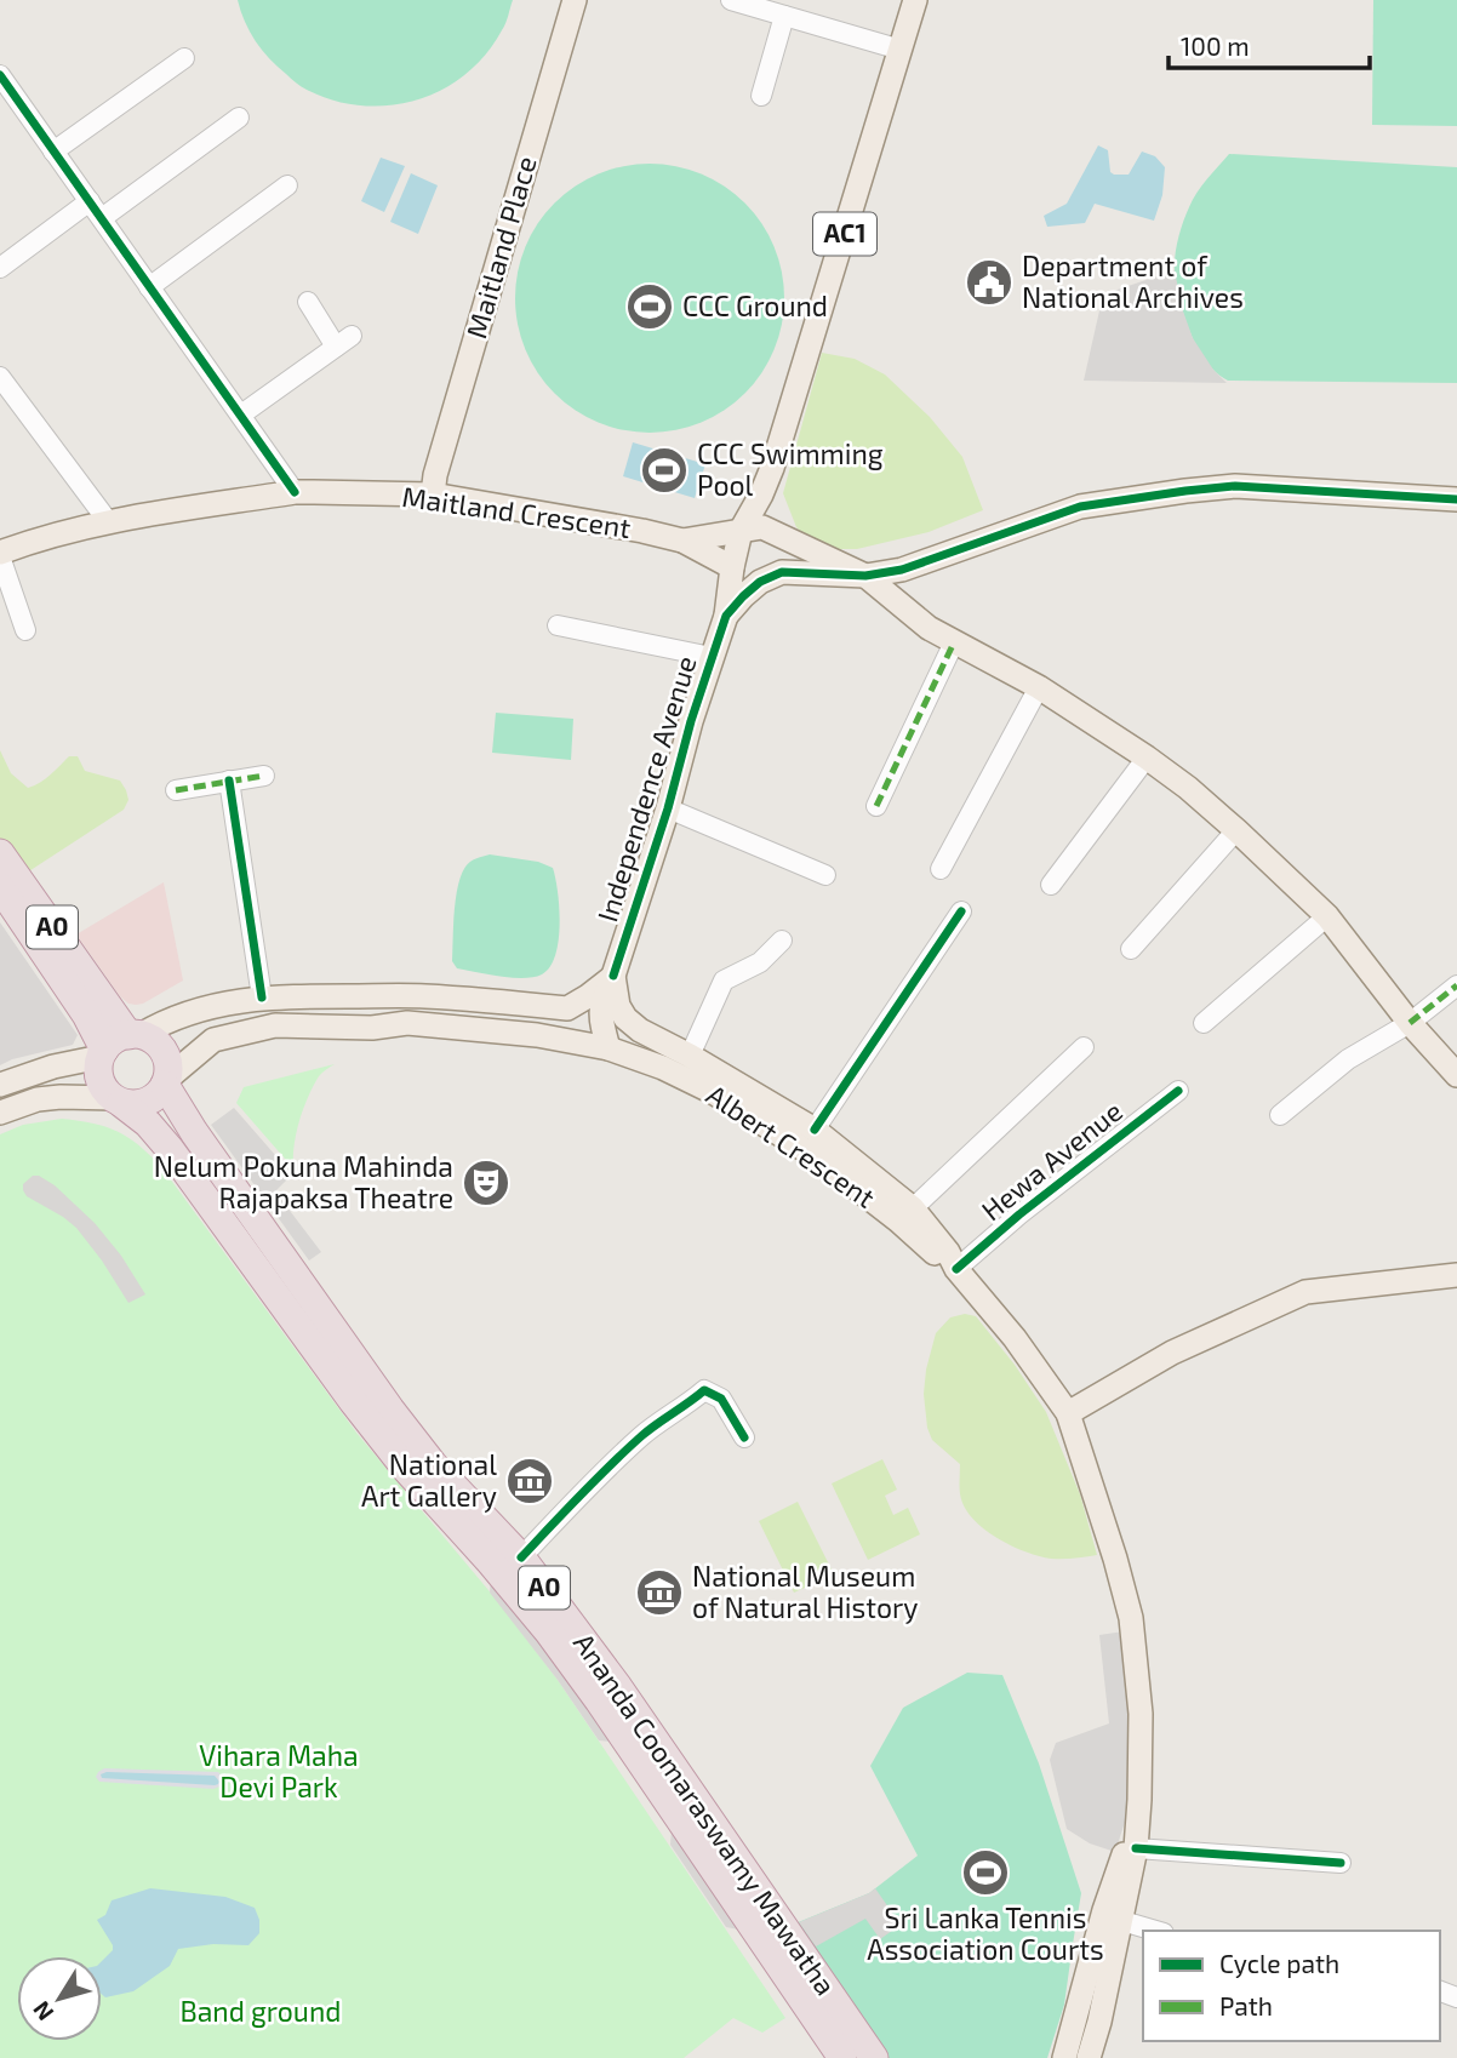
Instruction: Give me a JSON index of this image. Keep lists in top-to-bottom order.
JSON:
{
  "streets": {
    "highway": ["A0", "Ananda Coomaraswamy Mawatha"],
    "main road": [
      "AC1",
      "Maitland Place",
      "Maitland Crescent",
      "Independence Avenue",
      "Albert Crescent"
    ],
    "street": ["Hewa Avenue"]
  },
  "crossings": [
    ["Maitland Place", "Maitland Crescent"],
    ["Maitland Crescent", "Independence Avenue"],
    ["Independence Avenue", "Albert Crescent"],
    ["A0", "Albert Crescent"],
    ["A0", "Ananda Coomaraswamy Mawatha"],
    ["Albert Crescent", "Hewa Avenue"],
    ["Albert Crescent", "Ananda Coomaraswamy Mawatha"]
  ],
  "parks": ["Vihara Maha Devi Park", "Band ground"],
  "places": {
    "public building": ["Department of National Archives"],
    "sports": ["CCC Ground", "CCC Swimming Pool", "Sri Lanka Tennis Association Courts"],
    "theatre": ["Nelum Pokuna Mahinda Rajapaksa Theatre"],
    "museum": ["National Art Gallery", "National Museum of Natural History"]
  },
  "legend": ["Cycle path", "Path"],
  "scale_bar": "100 m",
  "north": "bottom left"
}
